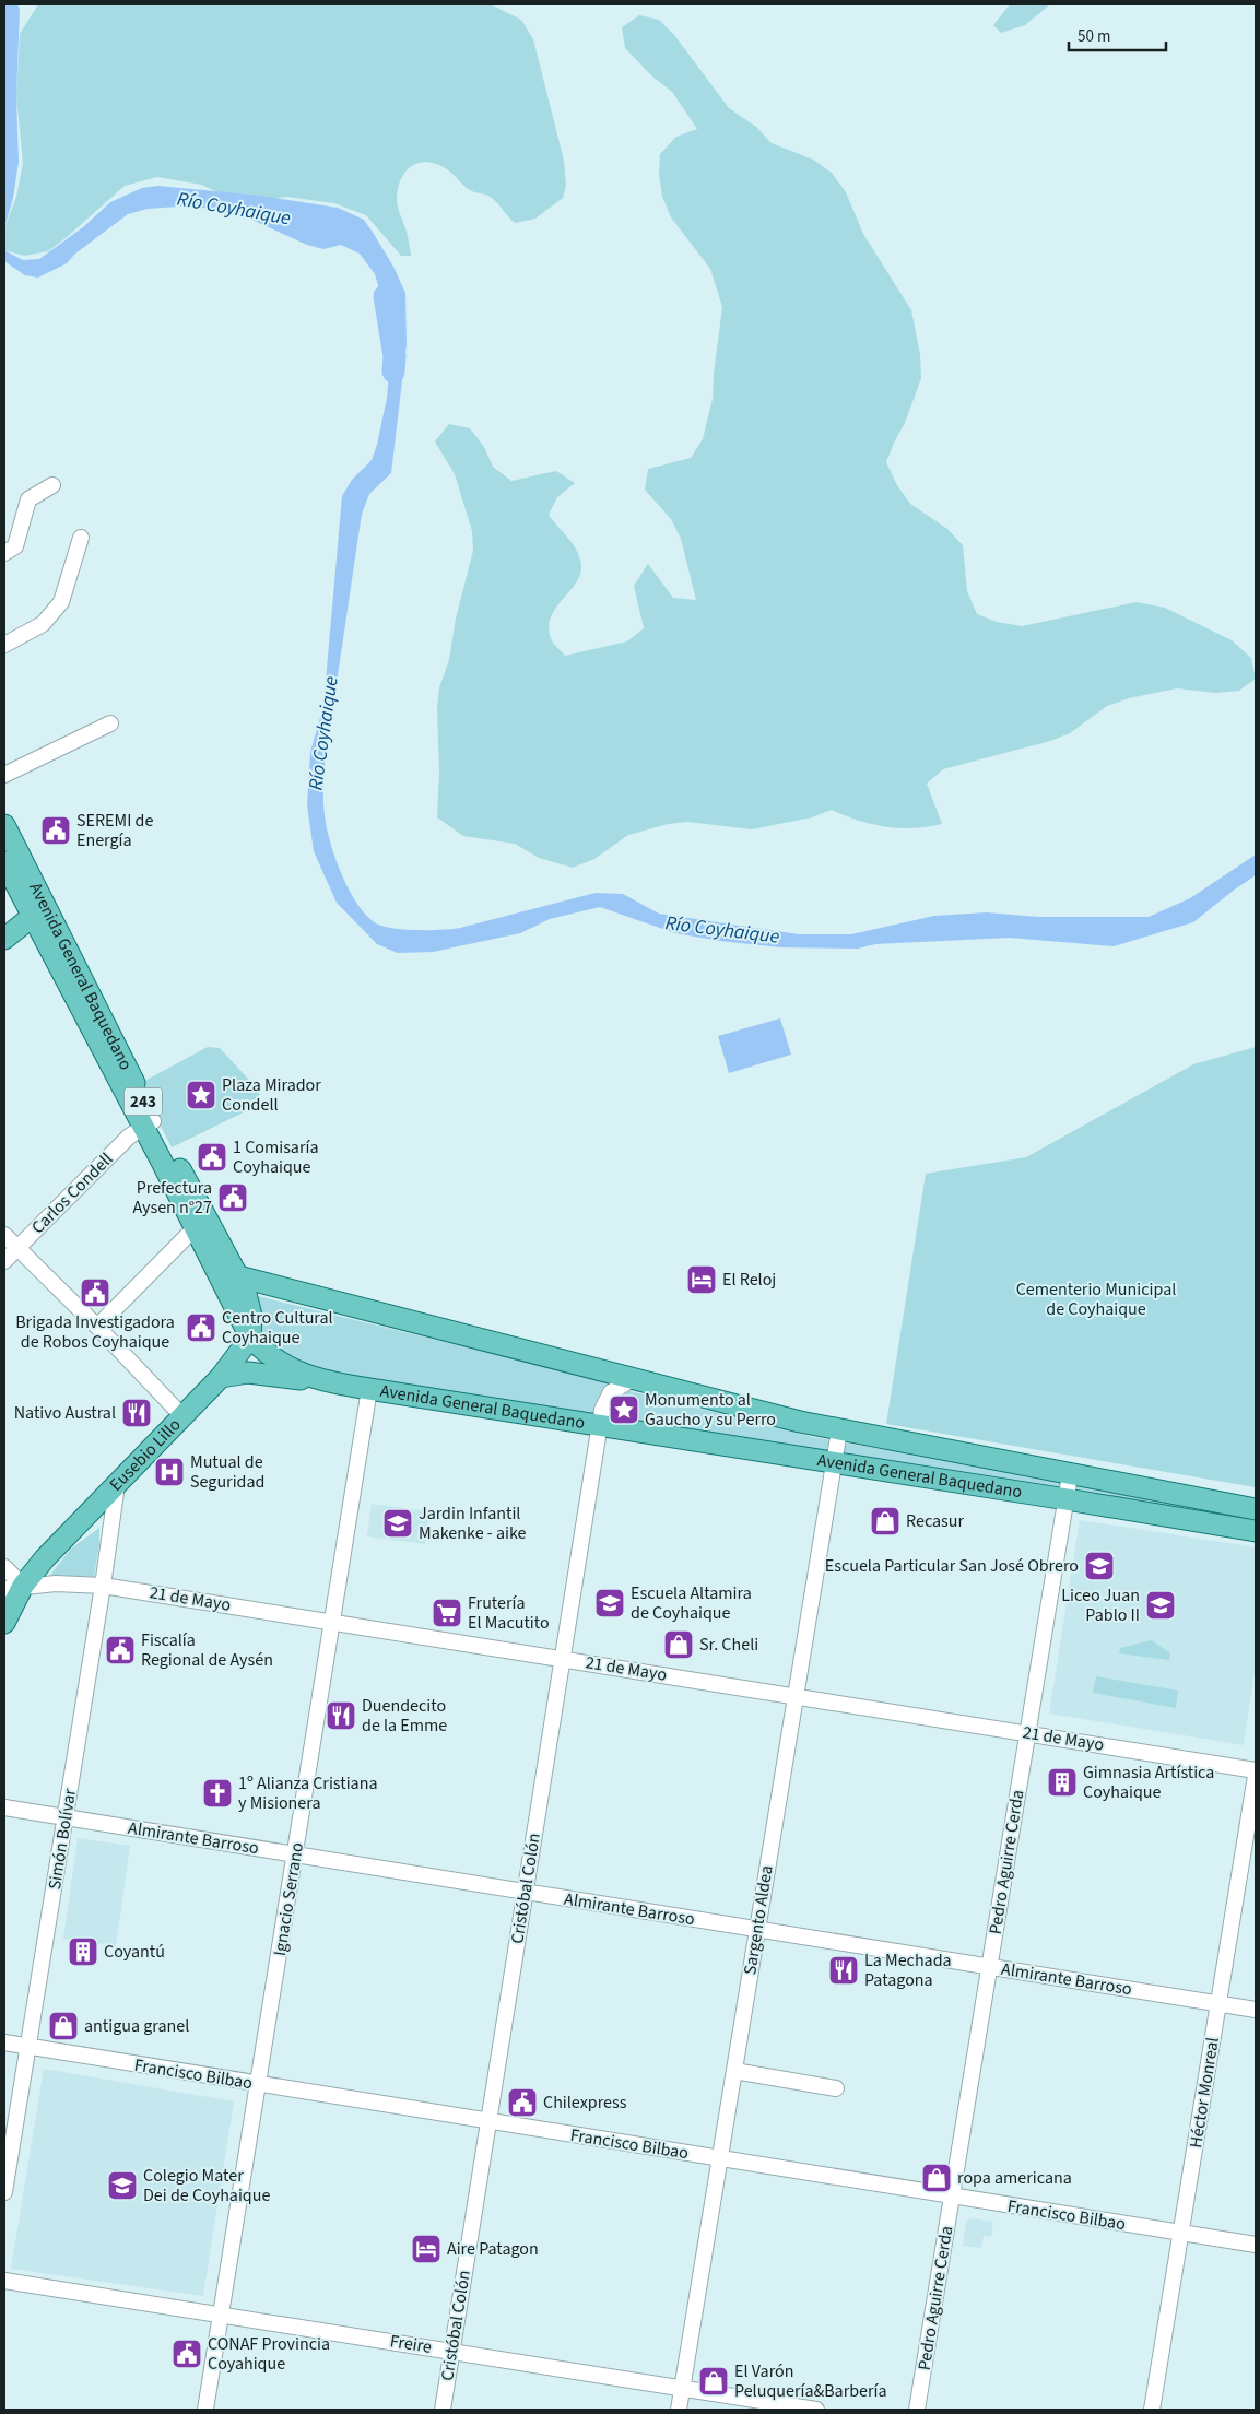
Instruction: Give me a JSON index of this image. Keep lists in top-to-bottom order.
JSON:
{
  "streets": {
    "main road": ["Avenida General Baquedano", "243", "Eusebio Lillo"],
    "street": [
      "Carlos Condell",
      "21 de Mayo",
      "Almirante Barroso",
      "Simón Bolívar",
      "Pedro Aguirre Cerda",
      "Cristóbal Colón",
      "Ignacio Serrano",
      "Sargento Aldea",
      "Francisco Bilbao",
      "Héctor Monreal",
      "Freire"
    ]
  },
  "crossings": [
    ["Avenida General Baquedano", "Carlos Condell"],
    ["Avenida General Baquedano", "Eusebio Lillo"],
    ["Avenida General Baquedano", "Pedro Aguirre Cerda"],
    ["Avenida General Baquedano", "Cristóbal Colón"],
    ["Avenida General Baquedano", "Ignacio Serrano"],
    ["Avenida General Baquedano", "Sargento Aldea"],
    ["Eusebio Lillo", "21 de Mayo"],
    ["Eusebio Lillo", "Simón Bolívar"],
    ["21 de Mayo", "Simón Bolívar"],
    ["21 de Mayo", "Pedro Aguirre Cerda"],
    ["21 de Mayo", "Cristóbal Colón"],
    ["21 de Mayo", "Ignacio Serrano"],
    ["21 de Mayo", "Sargento Aldea"],
    ["Almirante Barroso", "Simón Bolívar"],
    ["Almirante Barroso", "Pedro Aguirre Cerda"],
    ["Almirante Barroso", "Cristóbal Colón"],
    ["Almirante Barroso", "Ignacio Serrano"],
    ["Almirante Barroso", "Sargento Aldea"],
    ["Almirante Barroso", "Héctor Monreal"],
    ["Simón Bolívar", "Francisco Bilbao"],
    ["Pedro Aguirre Cerda", "Francisco Bilbao"],
    ["Cristóbal Colón", "Francisco Bilbao"],
    ["Cristóbal Colón", "Freire"],
    ["Ignacio Serrano", "Francisco Bilbao"],
    ["Ignacio Serrano", "Freire"],
    ["Sargento Aldea", "Francisco Bilbao"],
    ["Sargento Aldea", "Freire"],
    ["Francisco Bilbao", "Héctor Monreal"]
  ],
  "water": ["Río Coyhaique"],
  "parks": ["Cementerio Municipal de Coyhaique"],
  "places": {
    "public building": [
      "SEREMI de Energía",
      "1 Comisaría Coyhaique",
      "Prefectura Aysen n°27",
      "Brigada Investigadora de Robos Coyhaique",
      "Centro Cultural Coyhaique",
      "Fiscalía Regional de Aysén",
      "Chilexpress",
      "CONAF Provincia Coyahique"
    ],
    "place": ["Plaza Mirador Condell", "Monumento al Gaucho y su Perro"],
    "hotel": ["El Reloj", "Aire Patagon"],
    "restaurant": ["Nativo Austral", "Duendecito de la Emme", "La Mechada Patagona"],
    "hospital": ["Mutual de Seguridad"],
    "shop": [
      "Recasur",
      "Sr. Cheli",
      "antigua granel",
      "ropa americana",
      "El Varón Peluquería&Barbería"
    ],
    "school or university": [
      "Jardin Infantil Makenke - aike",
      "Escuela Particular San José Obrero",
      "Escuela Altamira de Coyhaique",
      "Liceo Juan Pablo II",
      "Colegio Mater Dei de Coyhaique"
    ],
    "supermarket": ["Frutería El Macutito"],
    "building": ["Gimnasia Artística Coyhaique", "Coyantú"],
    "church": ["1º Alianza Cristiana y Misionera"]
  },
  "scale_bar": "50 m"
}
